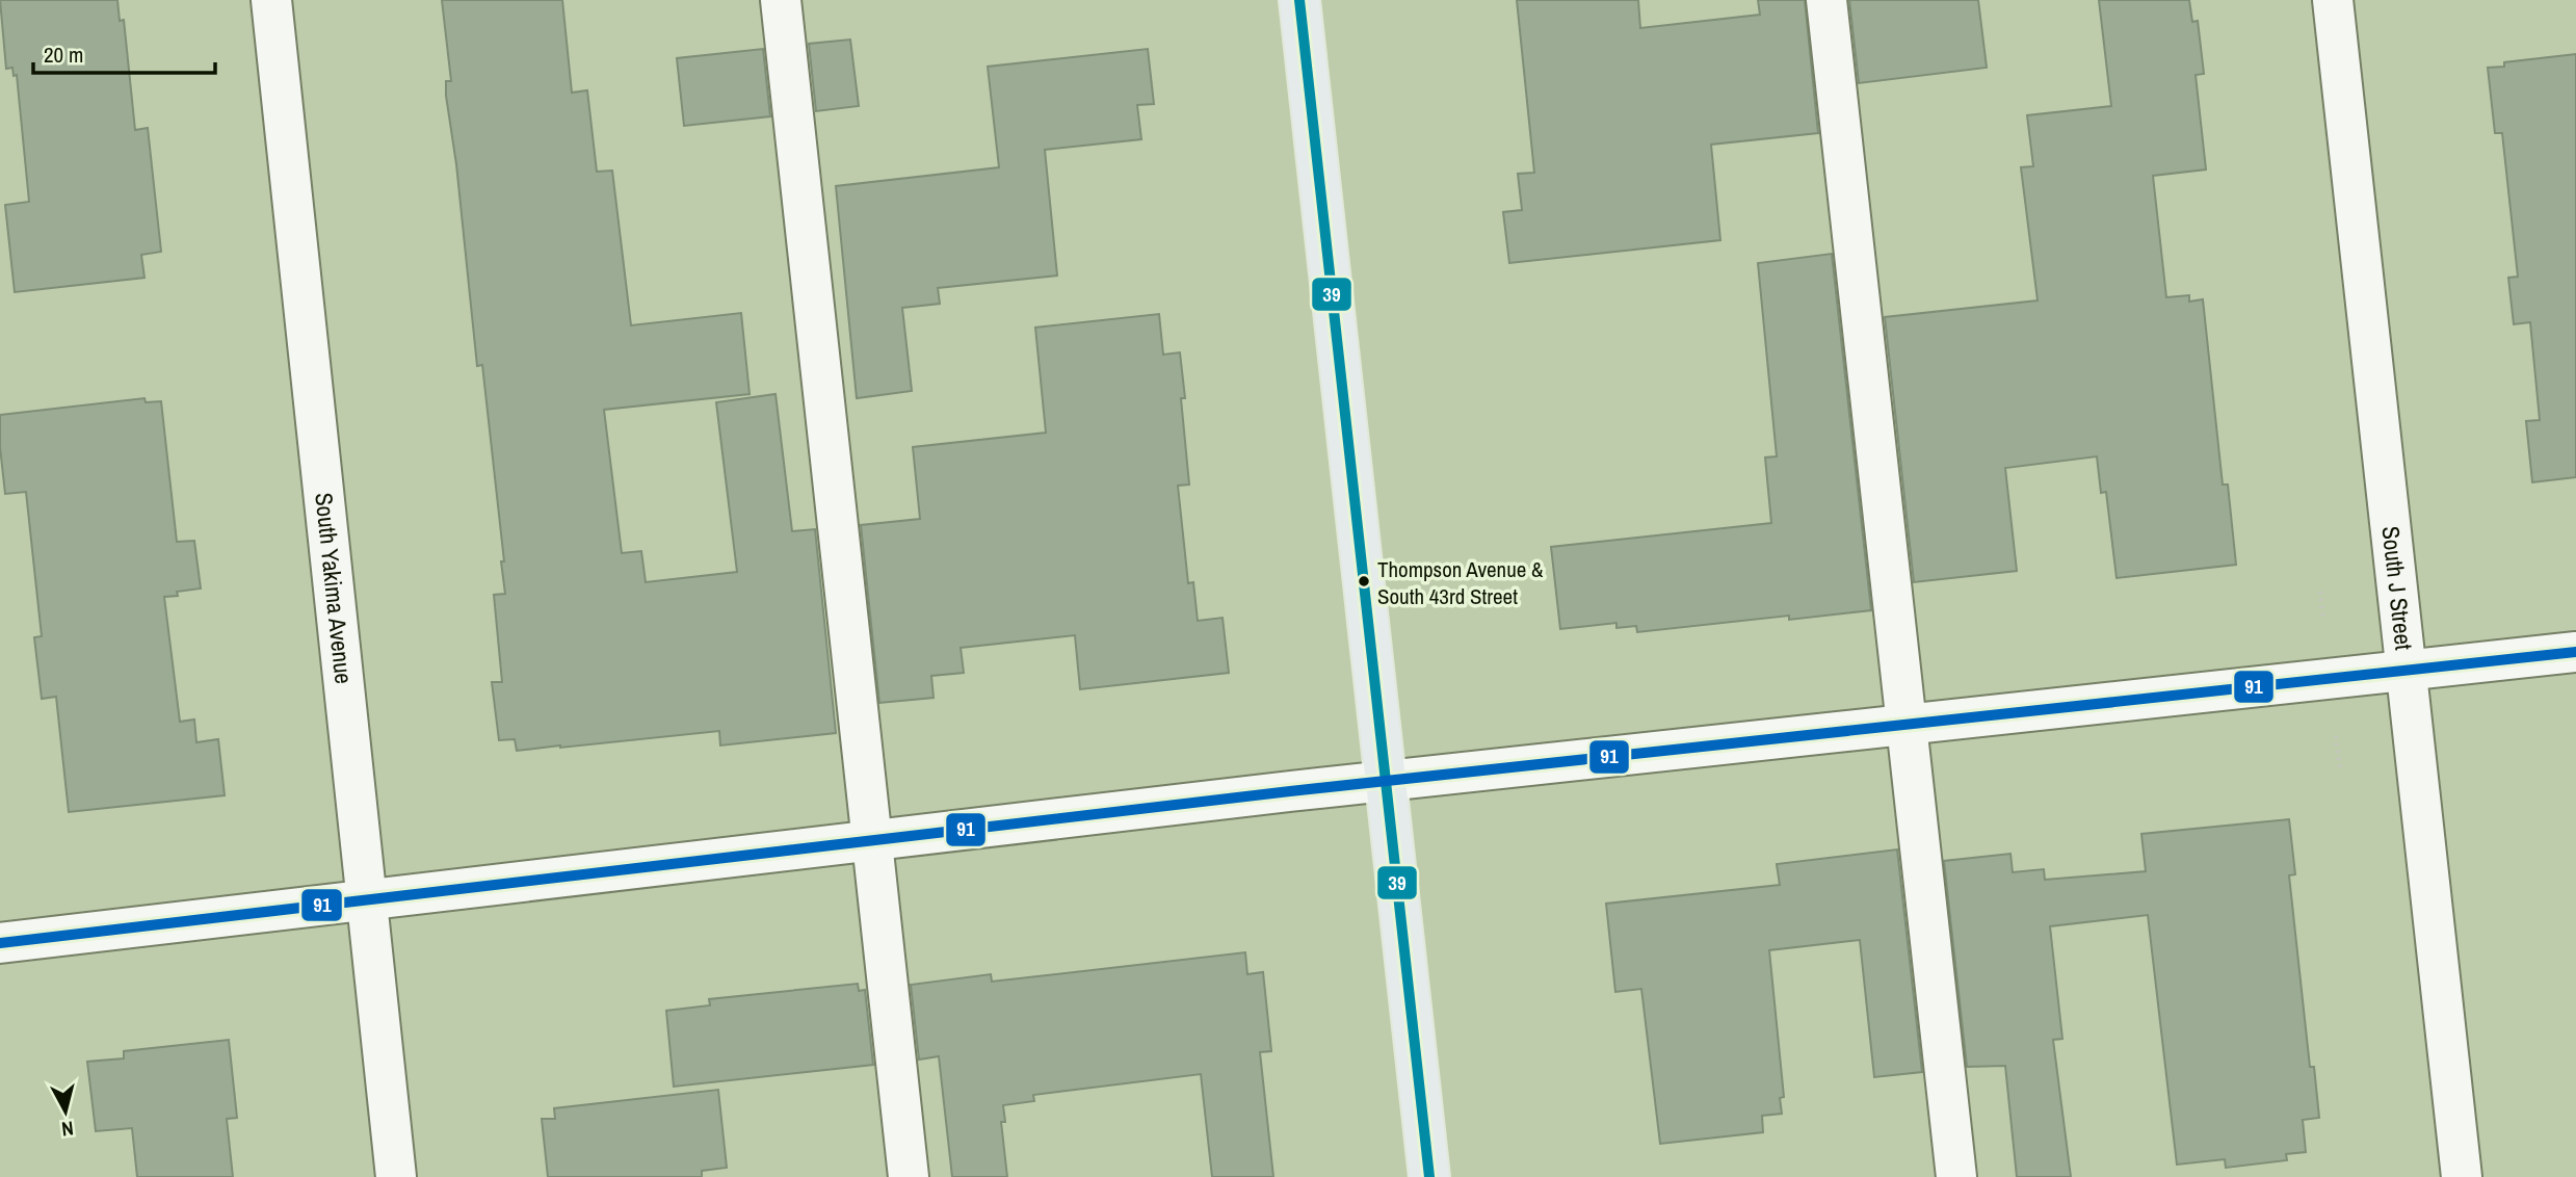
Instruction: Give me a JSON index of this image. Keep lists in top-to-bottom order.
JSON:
{
  "streets": {
    "street": ["South Yakima Avenue", "South J Street"]
  },
  "places": ["Thompson Avenue & South 43rd Street"],
  "lines": ["transit line 39", "transit line 91"],
  "scale_bar": "20 m",
  "north": "bottom"
}
